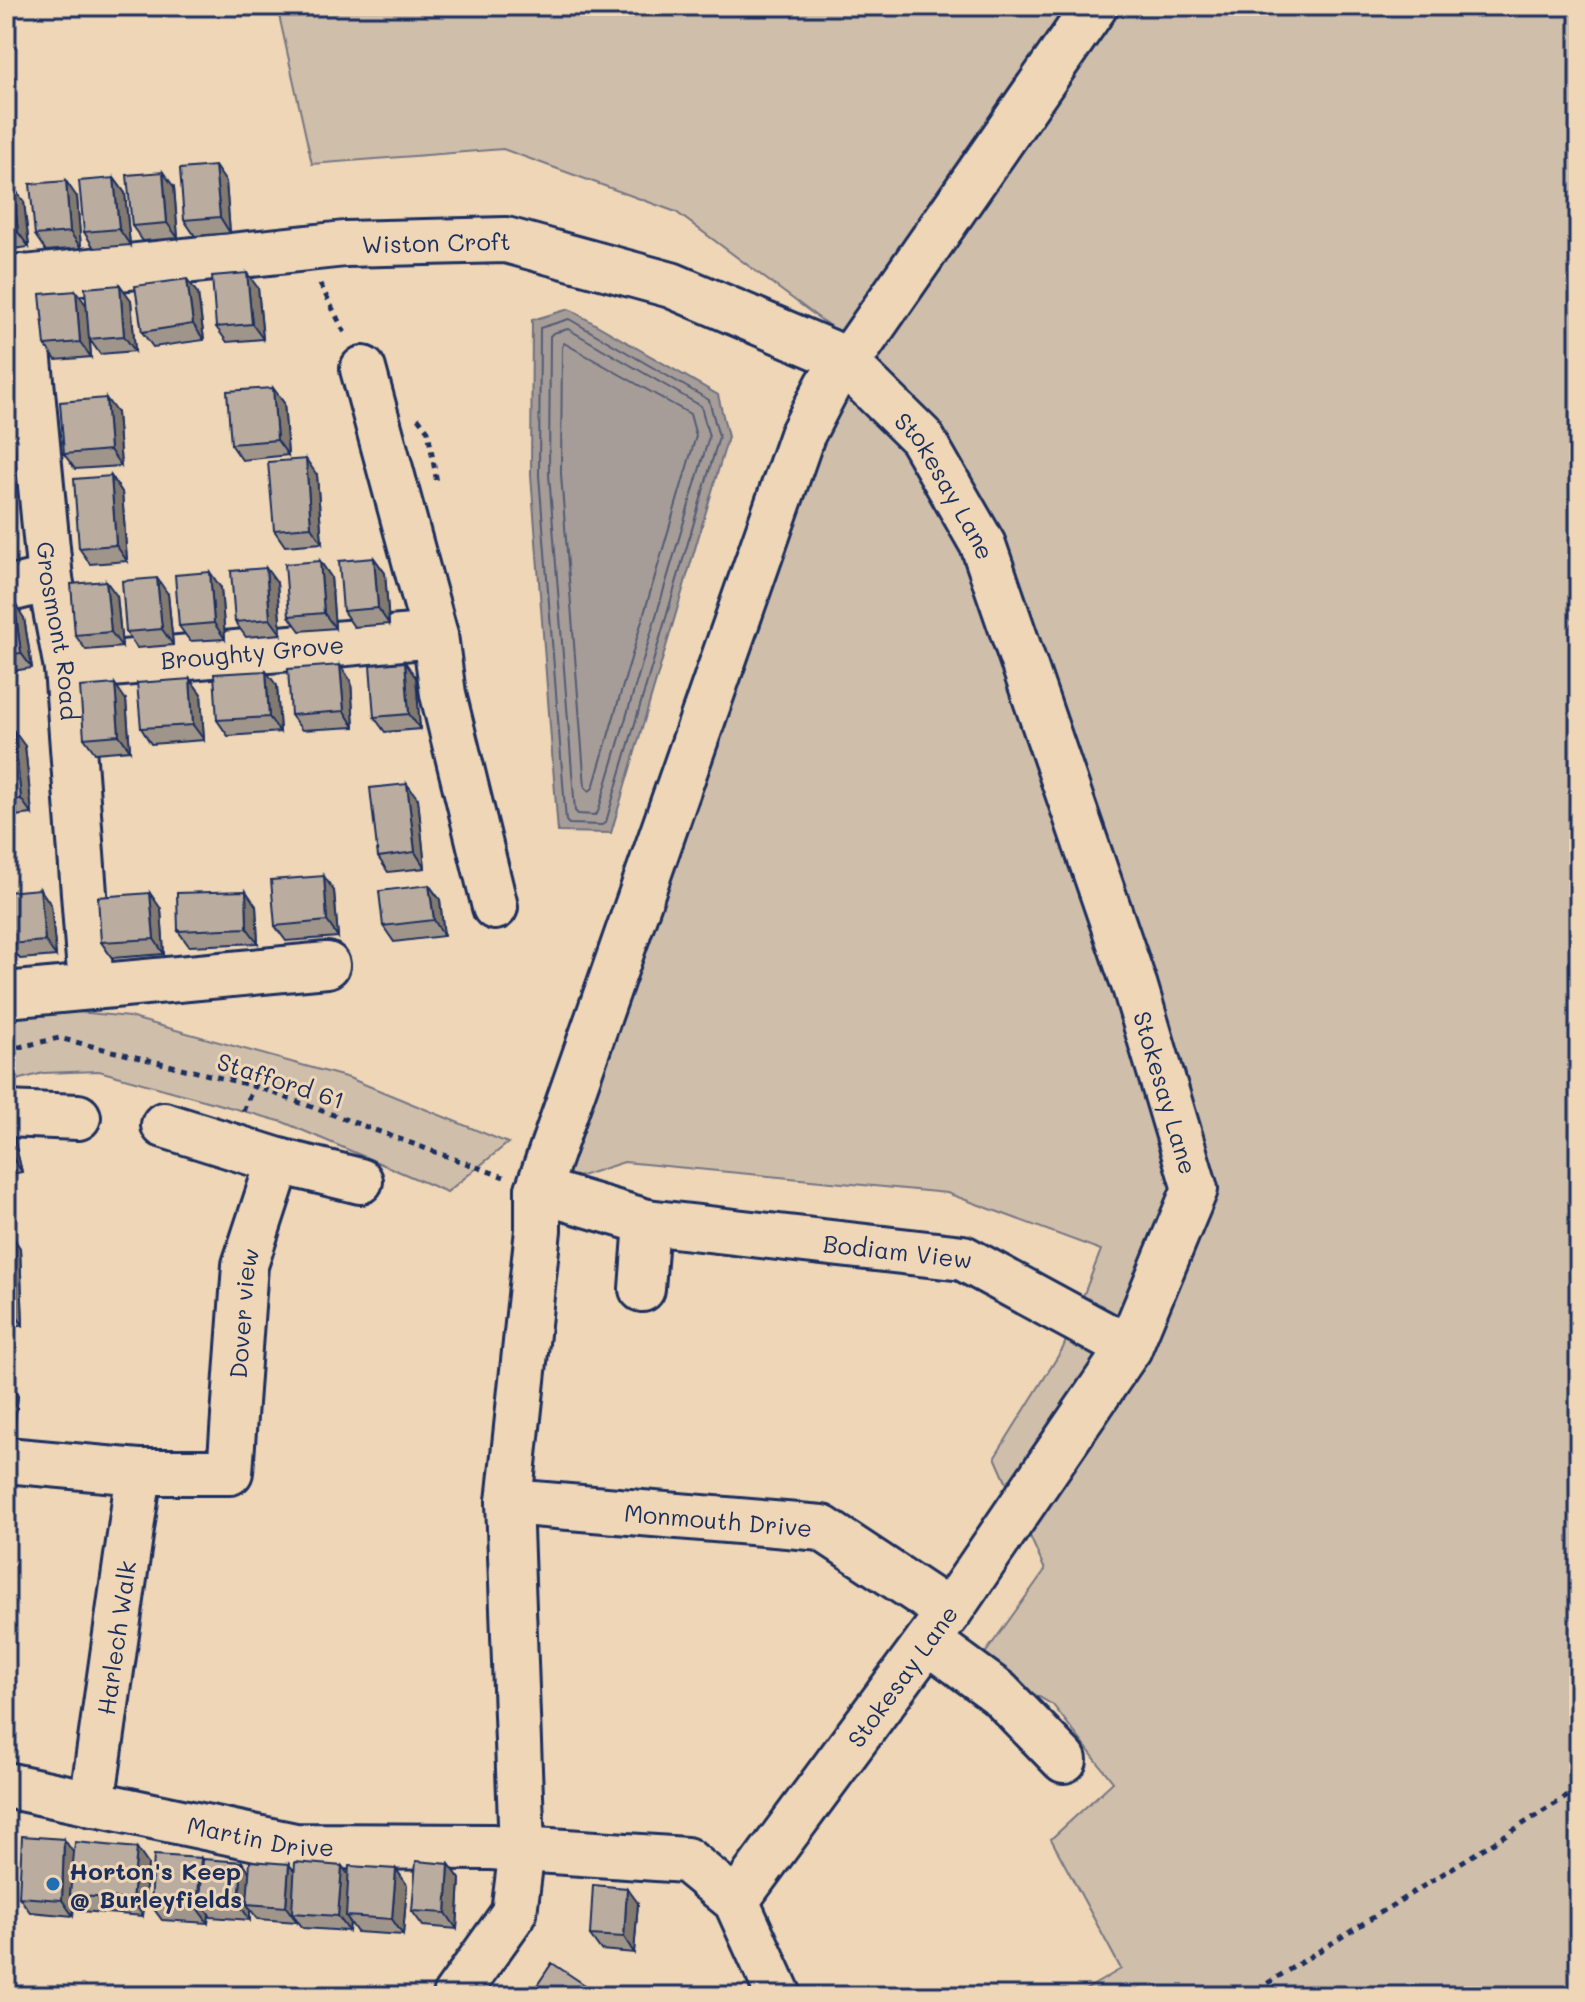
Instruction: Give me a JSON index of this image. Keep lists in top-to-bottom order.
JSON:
{
  "streets": {
    "street": [
      "Wiston Croft",
      "Stokesay Lane",
      "Grosmont Road",
      "Broughty Grove",
      "Bodiam View",
      "Dover view",
      "Monmouth Drive",
      "Harlech Walk",
      "Martin Drive"
    ],
    "path": ["Stafford 61"]
  },
  "crossings": [
    ["Wiston Croft", "Stokesay Lane"],
    ["Wiston Croft", "Grosmont Road"],
    ["Stokesay Lane", "Bodiam View"],
    ["Stokesay Lane", "Monmouth Drive"],
    ["Stokesay Lane", "Martin Drive"],
    ["Grosmont Road", "Broughty Grove"],
    ["Stafford 61", "Bodiam View"],
    ["Dover view", "Harlech Walk"],
    ["Harlech Walk", "Martin Drive"]
  ],
  "places": ["Horton's Keep @ Burleyfields"]
}
